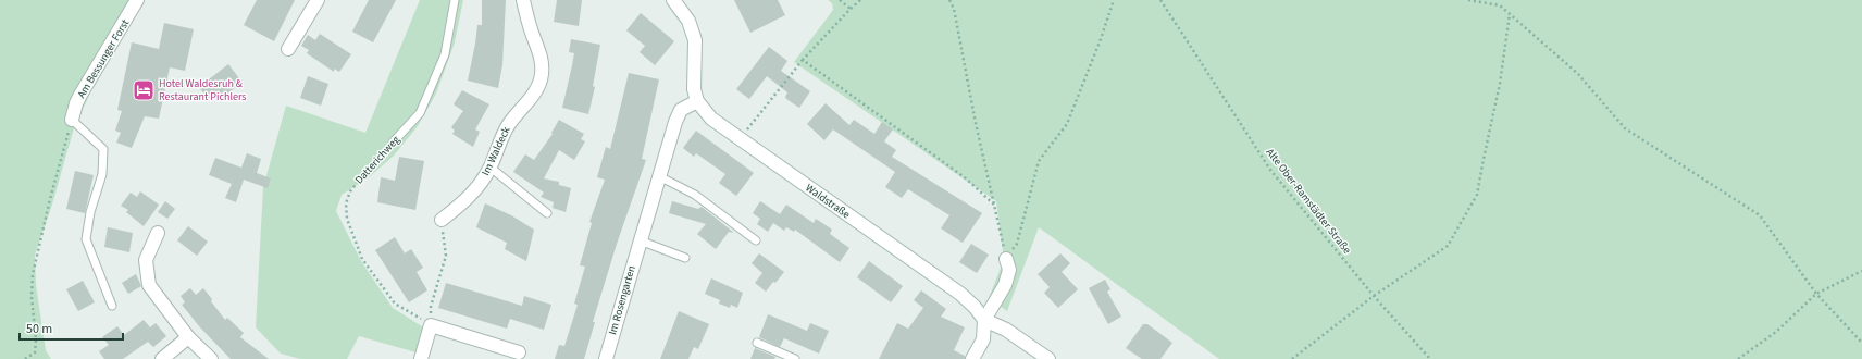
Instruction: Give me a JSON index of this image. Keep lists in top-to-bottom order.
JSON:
{
  "streets": {
    "street": [
      "Am Bessunger Forst",
      "Im Waldeck",
      "Waldstraße",
      "Im Rosengarten"
    ],
    "lane": ["Datterichweg"],
    "path": ["Alte Ober-Ramstädter Straße"]
  },
  "crossings": [
    ["Waldstraße", "Im Rosengarten"]
  ],
  "places": {
    "hotel": ["Hotel Waldesruh & Restaurant Pichlers"]
  },
  "scale_bar": "50 m"
}
